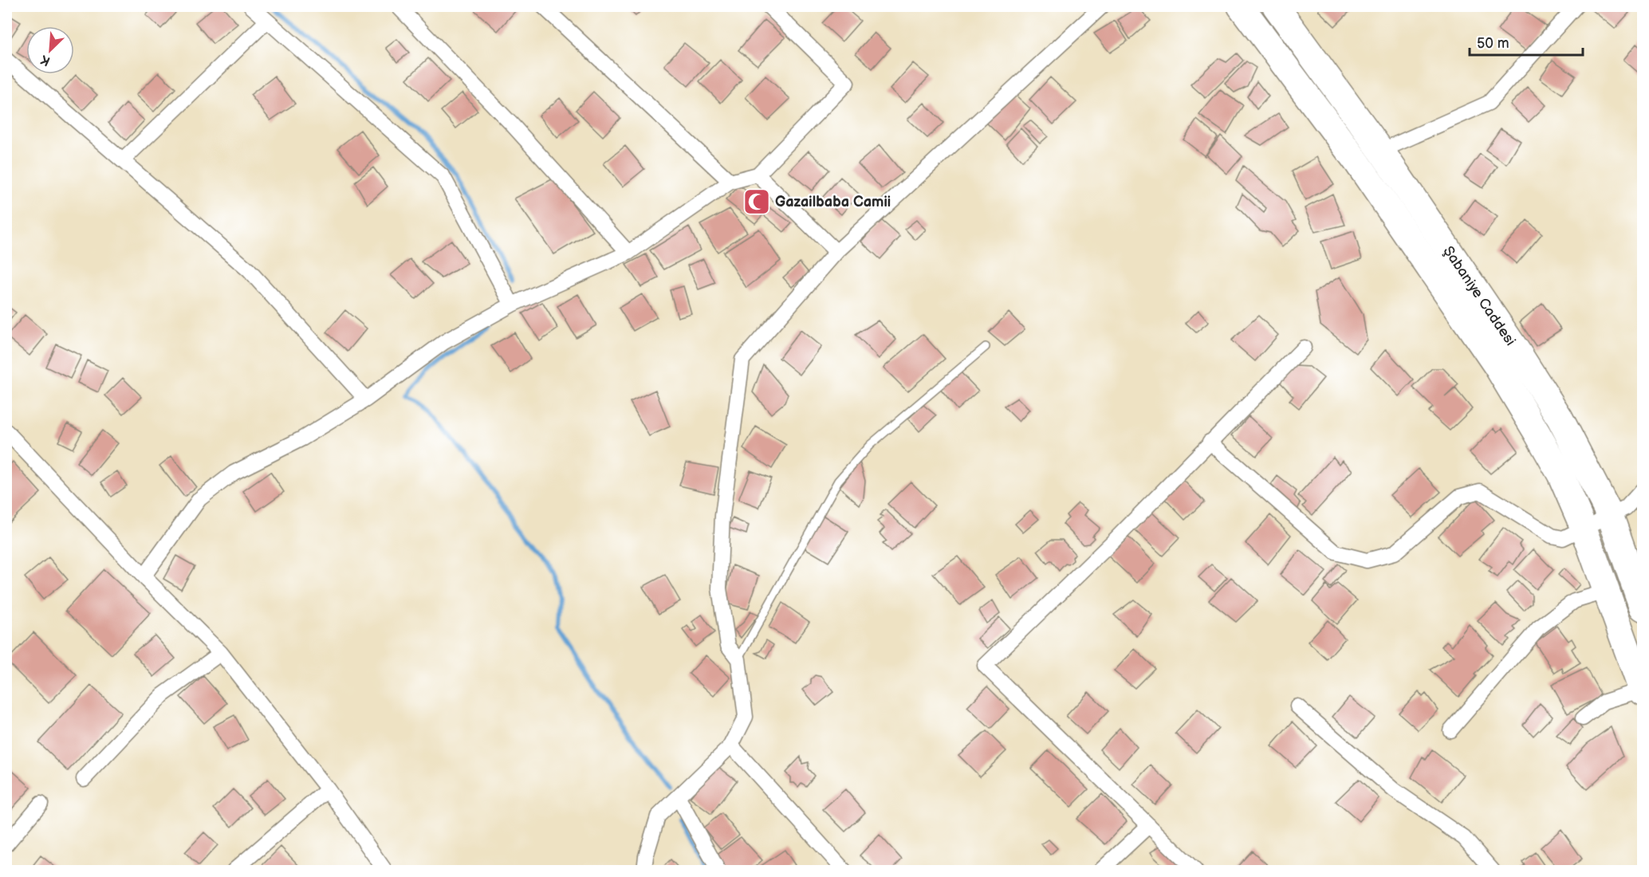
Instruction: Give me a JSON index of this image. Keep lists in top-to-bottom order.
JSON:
{
  "streets": {
    "highway": ["Şabaniye Caddesi"]
  },
  "places": {
    "mosque": ["Gazailbaba Camii"]
  },
  "scale_bar": "50 m",
  "north": "bottom left"
}
